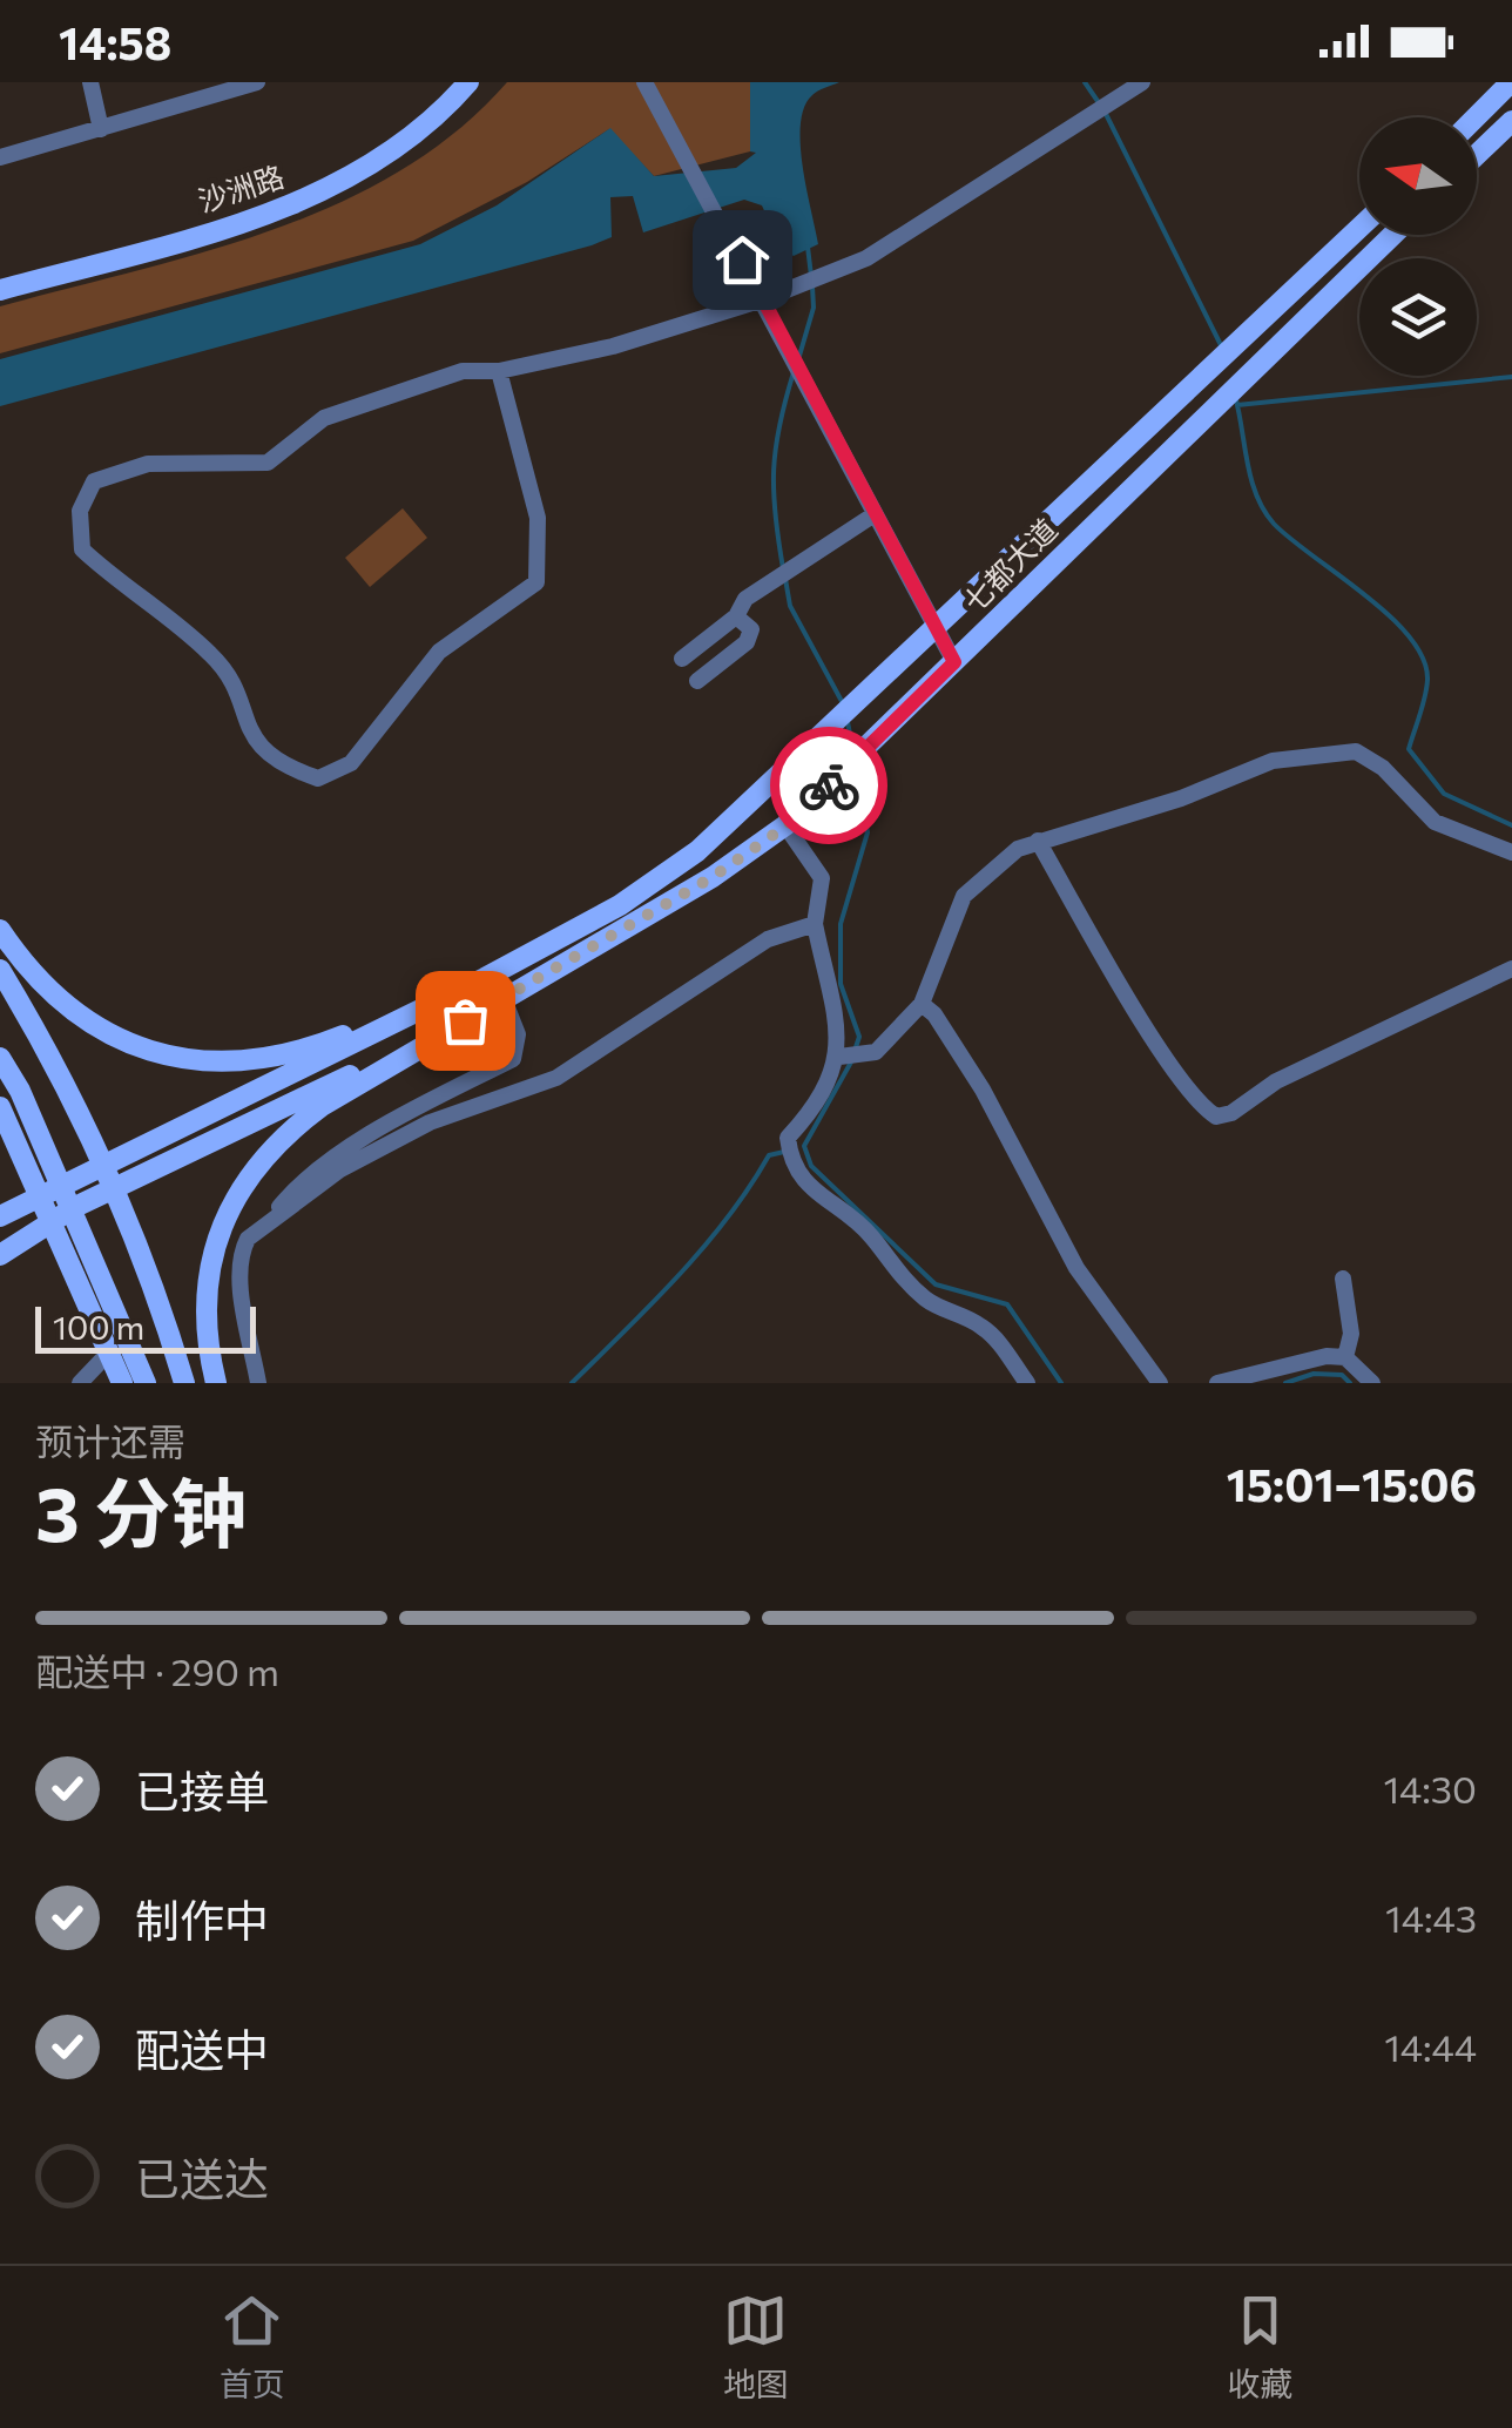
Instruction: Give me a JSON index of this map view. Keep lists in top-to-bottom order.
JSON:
{
  "streets": {
    "main road": ["沙洲路", "七都大道"]
  },
  "scale_bar": "100 m",
  "north": "left",
  "page": {
    "status": "14:58",
    "scale": "100 m",
    "heading": ["3 分钟", "预计还需", "15:01–15:06"],
    "bar": "配送中 · 290 m",
    "list": [
      ["已接单", "14:30"],
      ["制作中", "14:43"],
      ["配送中", "14:44"],
      "已送达"
    ],
    "tabs": ["首页", "地图", "收藏"]
  }
}
